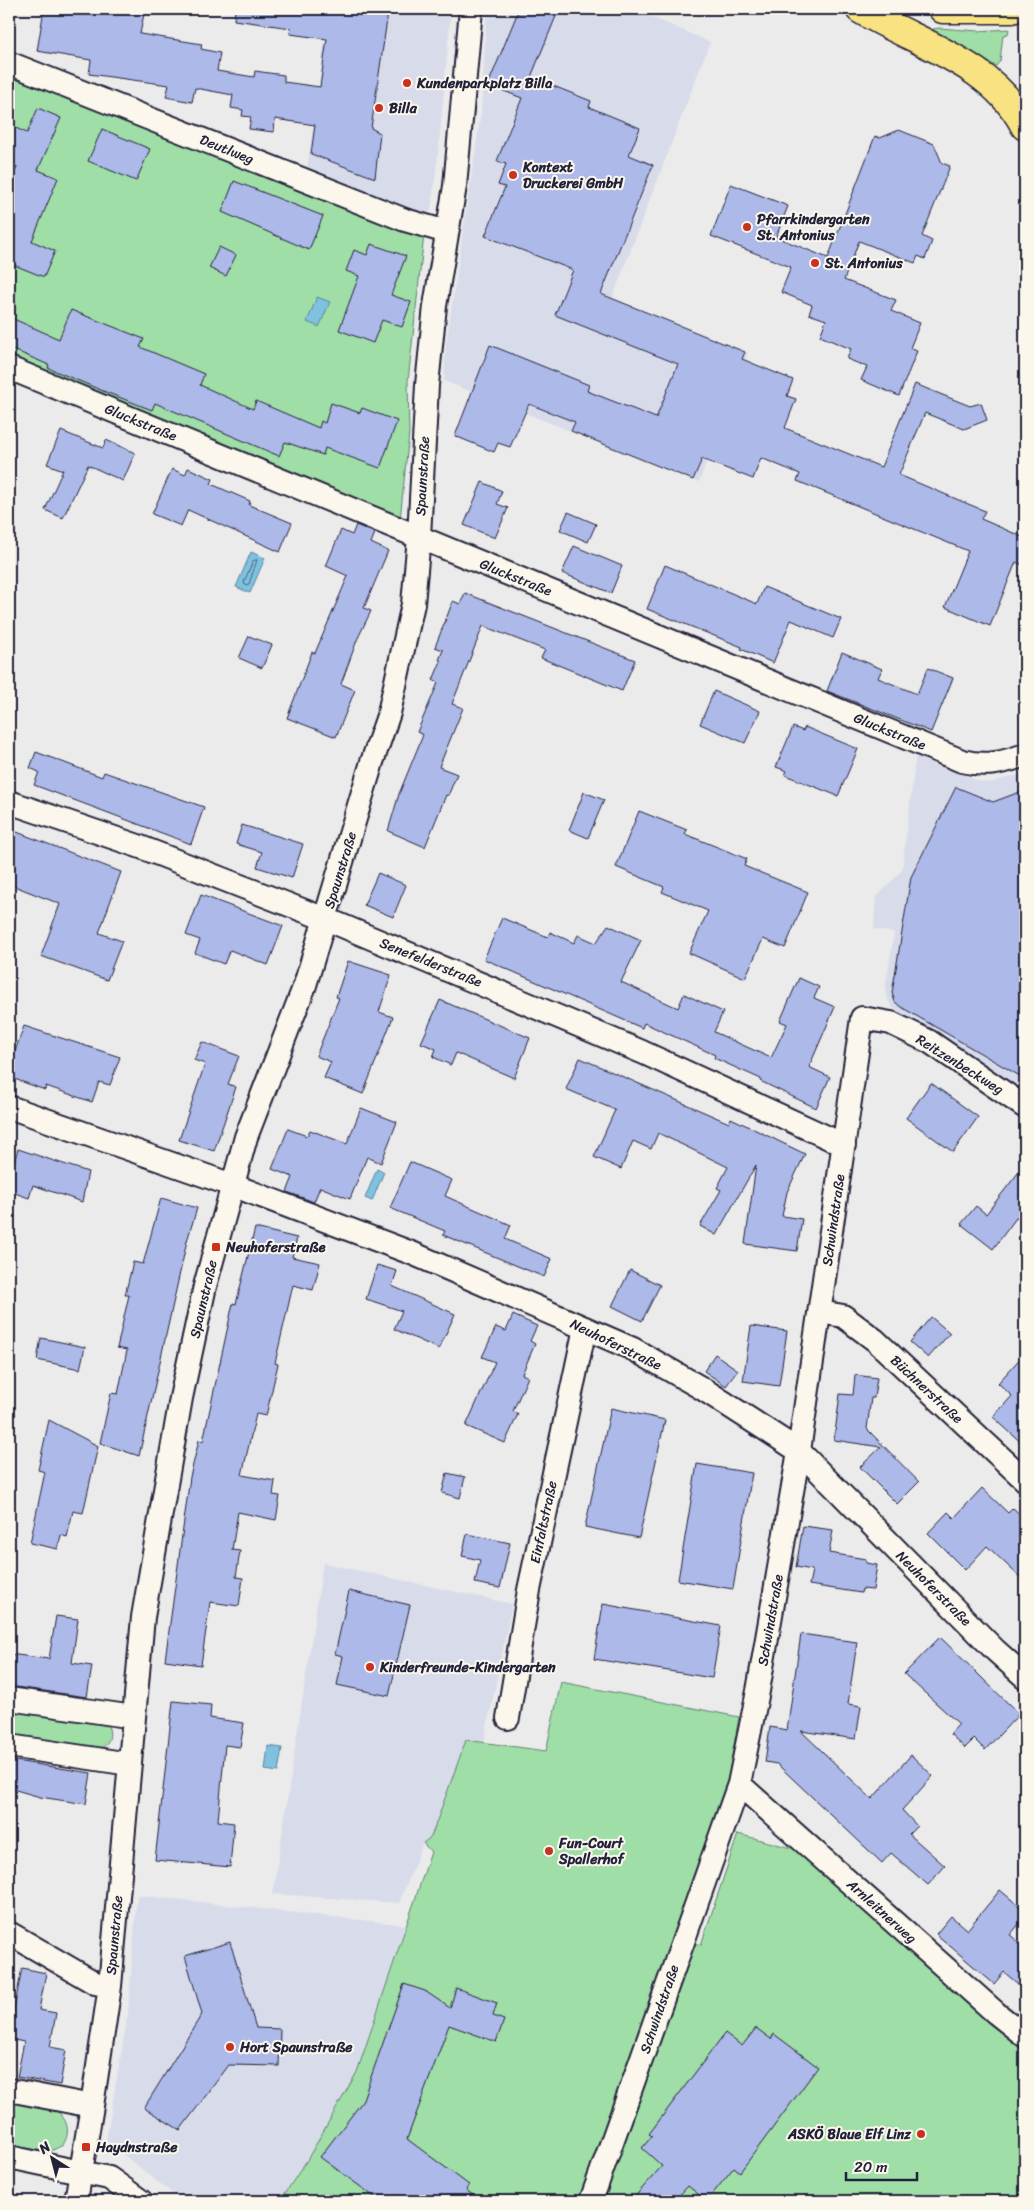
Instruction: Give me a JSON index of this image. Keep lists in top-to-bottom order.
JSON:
{
  "streets": {
    "street": [
      "Deutlweg",
      "Gluckstraße",
      "Spaunstraße",
      "Senefelderstraße",
      "Reitzenbeckweg",
      "Schwindstraße",
      "Neuhoferstraße",
      "Büchnerstraße",
      "Einfaltstraße",
      "Arnleitnerweg"
    ]
  },
  "crossings": [
    ["Deutlweg", "Spaunstraße"],
    ["Gluckstraße", "Spaunstraße"],
    ["Spaunstraße", "Senefelderstraße"],
    ["Spaunstraße", "Neuhoferstraße"],
    ["Senefelderstraße", "Schwindstraße"],
    ["Reitzenbeckweg", "Schwindstraße"],
    ["Schwindstraße", "Neuhoferstraße"],
    ["Schwindstraße", "Büchnerstraße"],
    ["Schwindstraße", "Arnleitnerweg"],
    ["Neuhoferstraße", "Einfaltstraße"]
  ],
  "places": {
    "other": [
      "Kundenparkplatz Billa",
      "Billa",
      "Kontext Druckerei GmbH",
      "Pfarrkindergarten St. Antonius",
      "St. Antonius",
      "Kinderfreunde-Kindergarten",
      "Fun-Court Spallerhof",
      "Hort Spaunstraße",
      "ASKÖ Blaue Elf Linz"
    ],
    "transit": ["Neuhoferstraße", "Haydnstraße"]
  },
  "scale_bar": "20 m",
  "north": "top left"
}
